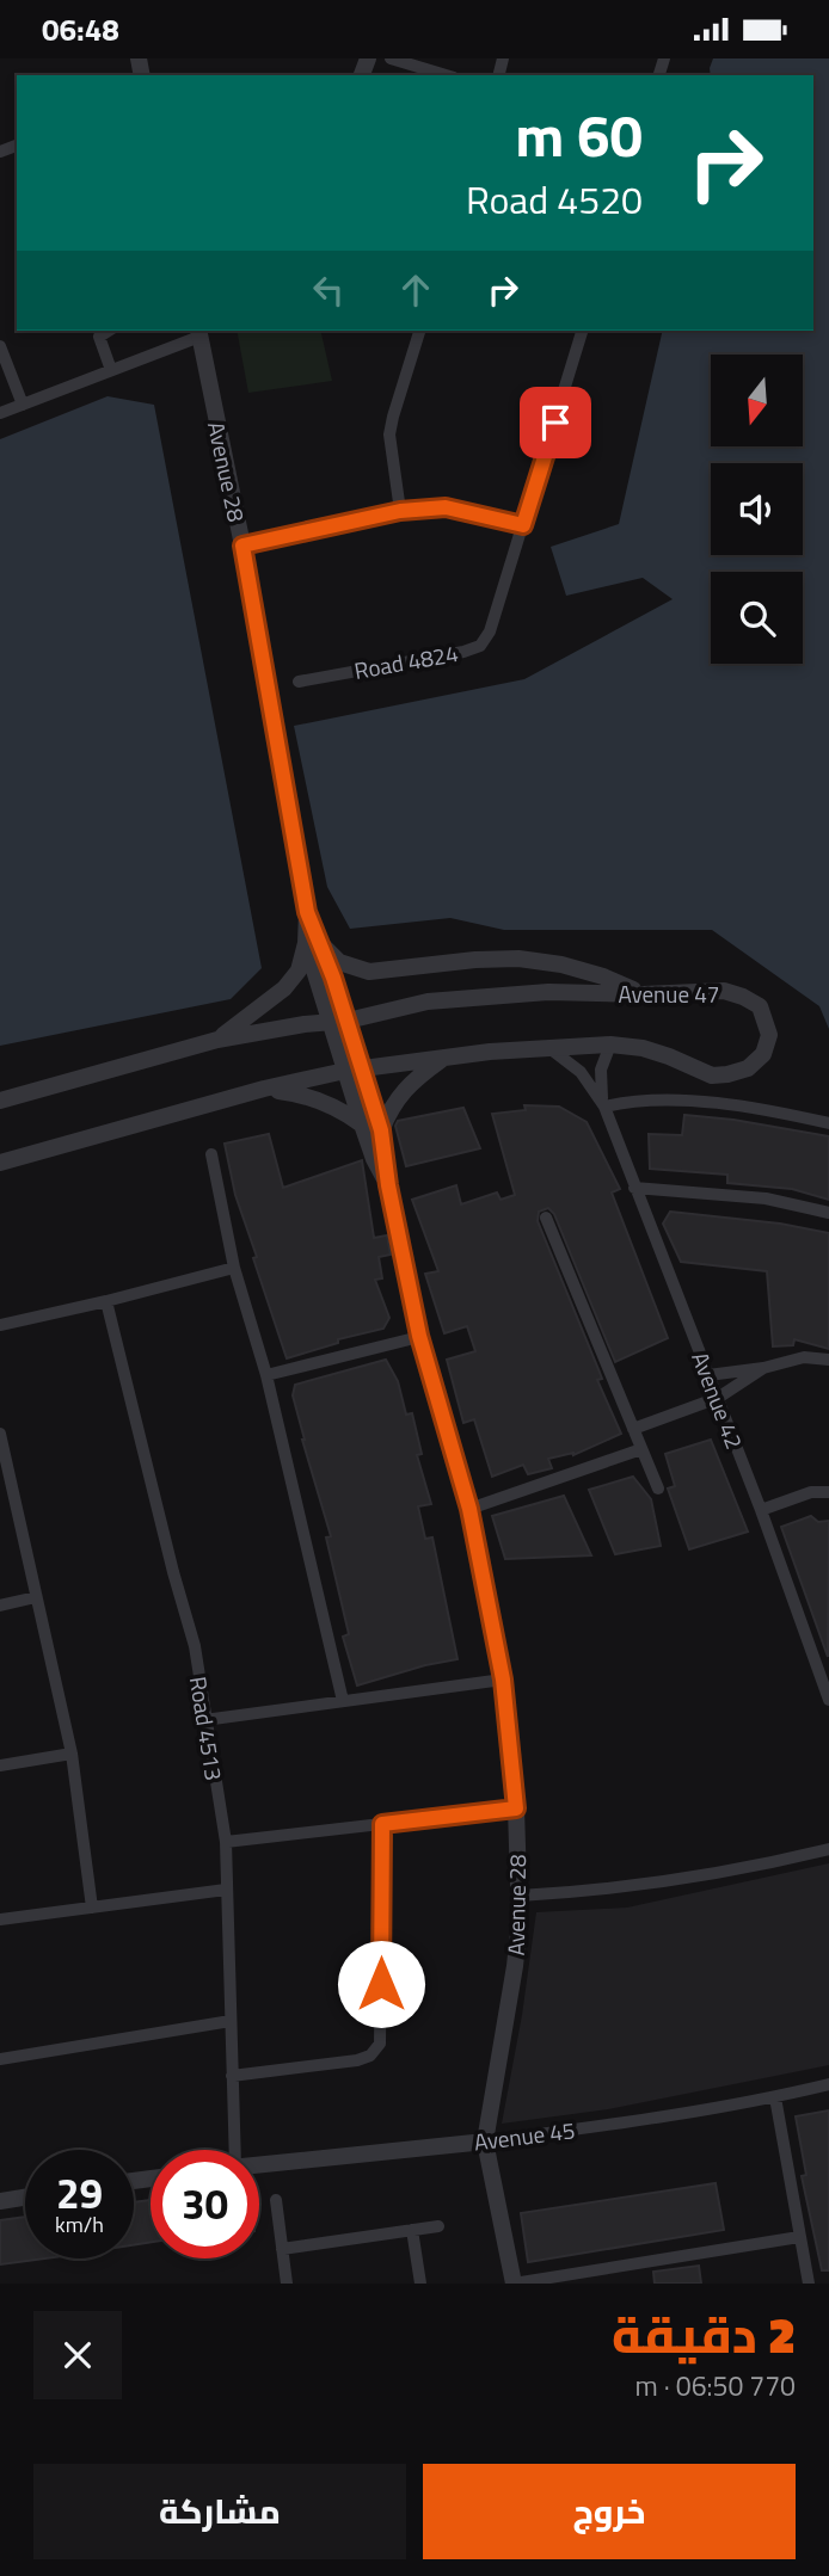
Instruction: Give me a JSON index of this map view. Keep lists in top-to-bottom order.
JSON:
{
  "streets": {
    "street": [
      "Avenue 28",
      "Road 4824",
      "Avenue 47",
      "Avenue 42",
      "Road 4513",
      "Avenue 45"
    ]
  },
  "crossings": [
    ["Avenue 28", "Avenue 47"],
    ["Avenue 28", "Avenue 45"],
    ["Avenue 47", "Avenue 42"]
  ],
  "north": "bottom",
  "page": {
    "status": "06:48",
    "turn": ["60 m", "Road 4520"],
    "speed": "29 km/h",
    "limit": "30",
    "heading": ["2 دقيقة", "770 m · 06:50"],
    "buttons": ["خروج", "مشاركة"]
  }
}
